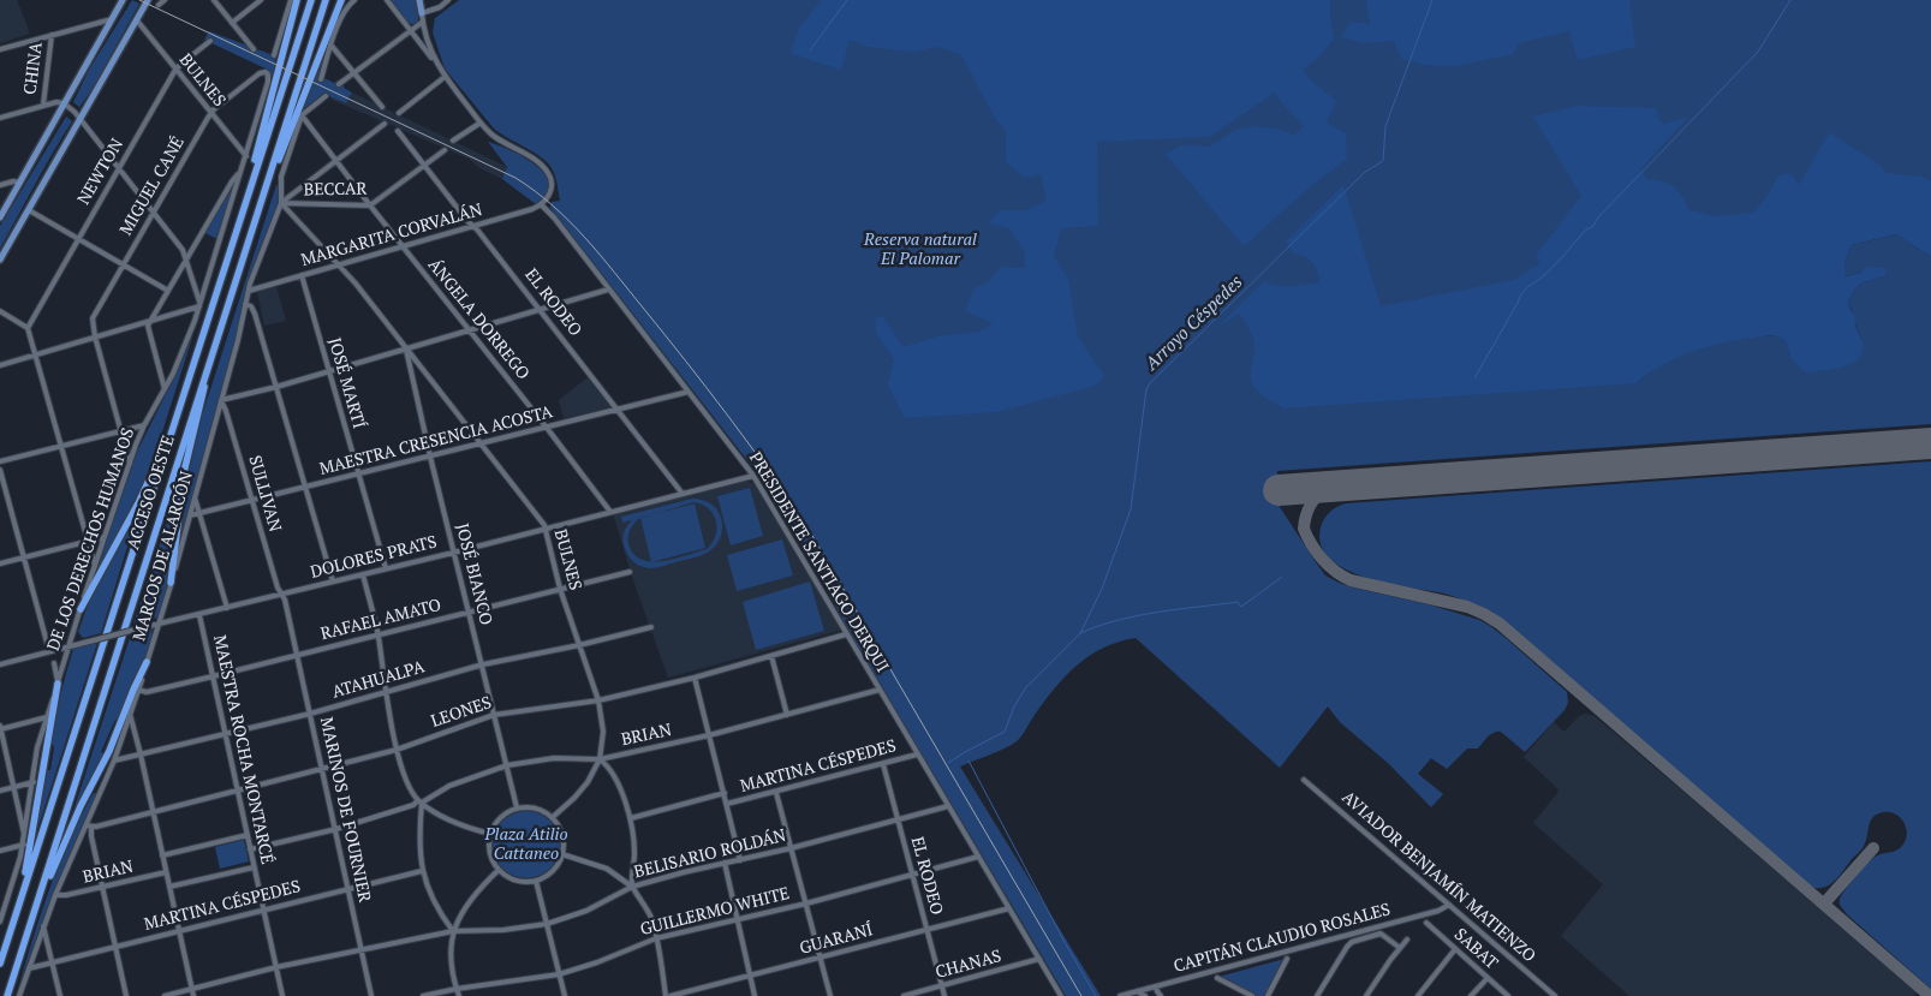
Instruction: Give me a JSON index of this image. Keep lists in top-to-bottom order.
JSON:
{
  "streets": {
    "highway": ["ACCESO OESTE"],
    "street": [
      "CHINA",
      "BULNES",
      "NEWTON",
      "MIGUEL CANÉ",
      "BECCAR",
      "MARGARITA CORVALÁN",
      "EL RODEO",
      "ÁNGELA DORREGO",
      "JOSÉ MARTÍ",
      "MAESTRA CRESENCIA ACOSTA",
      "SULLIVAN",
      "DE LOS DERECHOS HUMANOS",
      "MARCOS DE ALARCÓN",
      "DOLORES PRATS",
      "PRESIDENTE SANTIAGO DERQUI",
      "JOSÉ BIANCO",
      "RAFAEL AMATO",
      "ATAHUALPA",
      "LEONES",
      "BRIAN",
      "MAESTRA ROCHA MONTARCÉ",
      "MARTINA CÉSPEDES",
      "MARINOS DE FOURNIER",
      "BELISARIO ROLDÁN",
      "AVIADOR BENJAMÍN MATIENZO",
      "GUILLERMO WHITE",
      "CAPITÁN CLAUDIO ROSALES",
      "GUARANÍ",
      "SABAT",
      "CHANAS"
    ]
  },
  "crossings": [
    ["BULNES", "NEWTON"],
    ["BULNES", "MIGUEL CANÉ"],
    ["BULNES", "BECCAR"],
    ["BULNES", "MARGARITA CORVALÁN"],
    ["BULNES", "MAESTRA CRESENCIA ACOSTA"],
    ["BULNES", "DE LOS DERECHOS HUMANOS"],
    ["BULNES", "MARCOS DE ALARCÓN"],
    ["BULNES", "DOLORES PRATS"],
    ["BULNES", "JOSÉ BIANCO"],
    ["BULNES", "RAFAEL AMATO"],
    ["BULNES", "ATAHUALPA"],
    ["BULNES", "LEONES"],
    ["BULNES", "BRIAN"],
    ["MIGUEL CANÉ", "DE LOS DERECHOS HUMANOS"],
    ["BECCAR", "EL RODEO"],
    ["BECCAR", "ÁNGELA DORREGO"],
    ["BECCAR", "MARCOS DE ALARCÓN"],
    ["MARGARITA CORVALÁN", "EL RODEO"],
    ["MARGARITA CORVALÁN", "ÁNGELA DORREGO"],
    ["MARGARITA CORVALÁN", "JOSÉ MARTÍ"],
    ["MARGARITA CORVALÁN", "MARCOS DE ALARCÓN"],
    ["MARGARITA CORVALÁN", "PRESIDENTE SANTIAGO DERQUI"],
    ["EL RODEO", "MAESTRA CRESENCIA ACOSTA"],
    ["EL RODEO", "DOLORES PRATS"],
    ["EL RODEO", "MARTINA CÉSPEDES"],
    ["EL RODEO", "BELISARIO ROLDÁN"],
    ["EL RODEO", "GUILLERMO WHITE"],
    ["EL RODEO", "GUARANÍ"],
    ["EL RODEO", "CHANAS"],
    ["ÁNGELA DORREGO", "MAESTRA CRESENCIA ACOSTA"],
    ["ÁNGELA DORREGO", "MARCOS DE ALARCÓN"],
    ["ÁNGELA DORREGO", "DOLORES PRATS"],
    ["JOSÉ MARTÍ", "MAESTRA CRESENCIA ACOSTA"],
    ["JOSÉ MARTÍ", "DOLORES PRATS"],
    ["MAESTRA CRESENCIA ACOSTA", "SULLIVAN"],
    ["MAESTRA CRESENCIA ACOSTA", "MARCOS DE ALARCÓN"],
    ["MAESTRA CRESENCIA ACOSTA", "PRESIDENTE SANTIAGO DERQUI"],
    ["MAESTRA CRESENCIA ACOSTA", "JOSÉ BIANCO"],
    ["SULLIVAN", "MARCOS DE ALARCÓN"],
    ["SULLIVAN", "DOLORES PRATS"],
    ["SULLIVAN", "MARINOS DE FOURNIER"],
    ["DE LOS DERECHOS HUMANOS", "DOLORES PRATS"],
    ["MARCOS DE ALARCÓN", "DOLORES PRATS"],
    ["MARCOS DE ALARCÓN", "RAFAEL AMATO"],
    ["MARCOS DE ALARCÓN", "ATAHUALPA"],
    ["MARCOS DE ALARCÓN", "LEONES"],
    ["MARCOS DE ALARCÓN", "BRIAN"],
    ["MARCOS DE ALARCÓN", "MARTINA CÉSPEDES"],
    ["DOLORES PRATS", "PRESIDENTE SANTIAGO DERQUI"],
    ["DOLORES PRATS", "JOSÉ BIANCO"],
    ["DOLORES PRATS", "MAESTRA ROCHA MONTARCÉ"],
    ["DOLORES PRATS", "MARINOS DE FOURNIER"],
    ["PRESIDENTE SANTIAGO DERQUI", "LEONES"],
    ["PRESIDENTE SANTIAGO DERQUI", "BRIAN"],
    ["PRESIDENTE SANTIAGO DERQUI", "MARTINA CÉSPEDES"],
    ["PRESIDENTE SANTIAGO DERQUI", "BELISARIO ROLDÁN"],
    ["PRESIDENTE SANTIAGO DERQUI", "GUILLERMO WHITE"],
    ["PRESIDENTE SANTIAGO DERQUI", "GUARANÍ"],
    ["PRESIDENTE SANTIAGO DERQUI", "CHANAS"],
    ["JOSÉ BIANCO", "RAFAEL AMATO"],
    ["JOSÉ BIANCO", "ATAHUALPA"],
    ["JOSÉ BIANCO", "LEONES"],
    ["JOSÉ BIANCO", "BRIAN"],
    ["RAFAEL AMATO", "MAESTRA ROCHA MONTARCÉ"],
    ["RAFAEL AMATO", "MARINOS DE FOURNIER"],
    ["ATAHUALPA", "MAESTRA ROCHA MONTARCÉ"],
    ["ATAHUALPA", "MARINOS DE FOURNIER"],
    ["LEONES", "MAESTRA ROCHA MONTARCÉ"],
    ["LEONES", "MARINOS DE FOURNIER"],
    ["BRIAN", "MAESTRA ROCHA MONTARCÉ"],
    ["BRIAN", "MARINOS DE FOURNIER"],
    ["MAESTRA ROCHA MONTARCÉ", "MARTINA CÉSPEDES"],
    ["MAESTRA ROCHA MONTARCÉ", "BELISARIO ROLDÁN"],
    ["MARTINA CÉSPEDES", "MARINOS DE FOURNIER"],
    ["MARINOS DE FOURNIER", "BELISARIO ROLDÁN"],
    ["AVIADOR BENJAMÍN MATIENZO", "CAPITÁN CLAUDIO ROSALES"]
  ],
  "water": ["Arroyo Céspedes"],
  "parks": ["Reserva natural El Palomar", "Plaza Atilio Cattaneo"]
}
